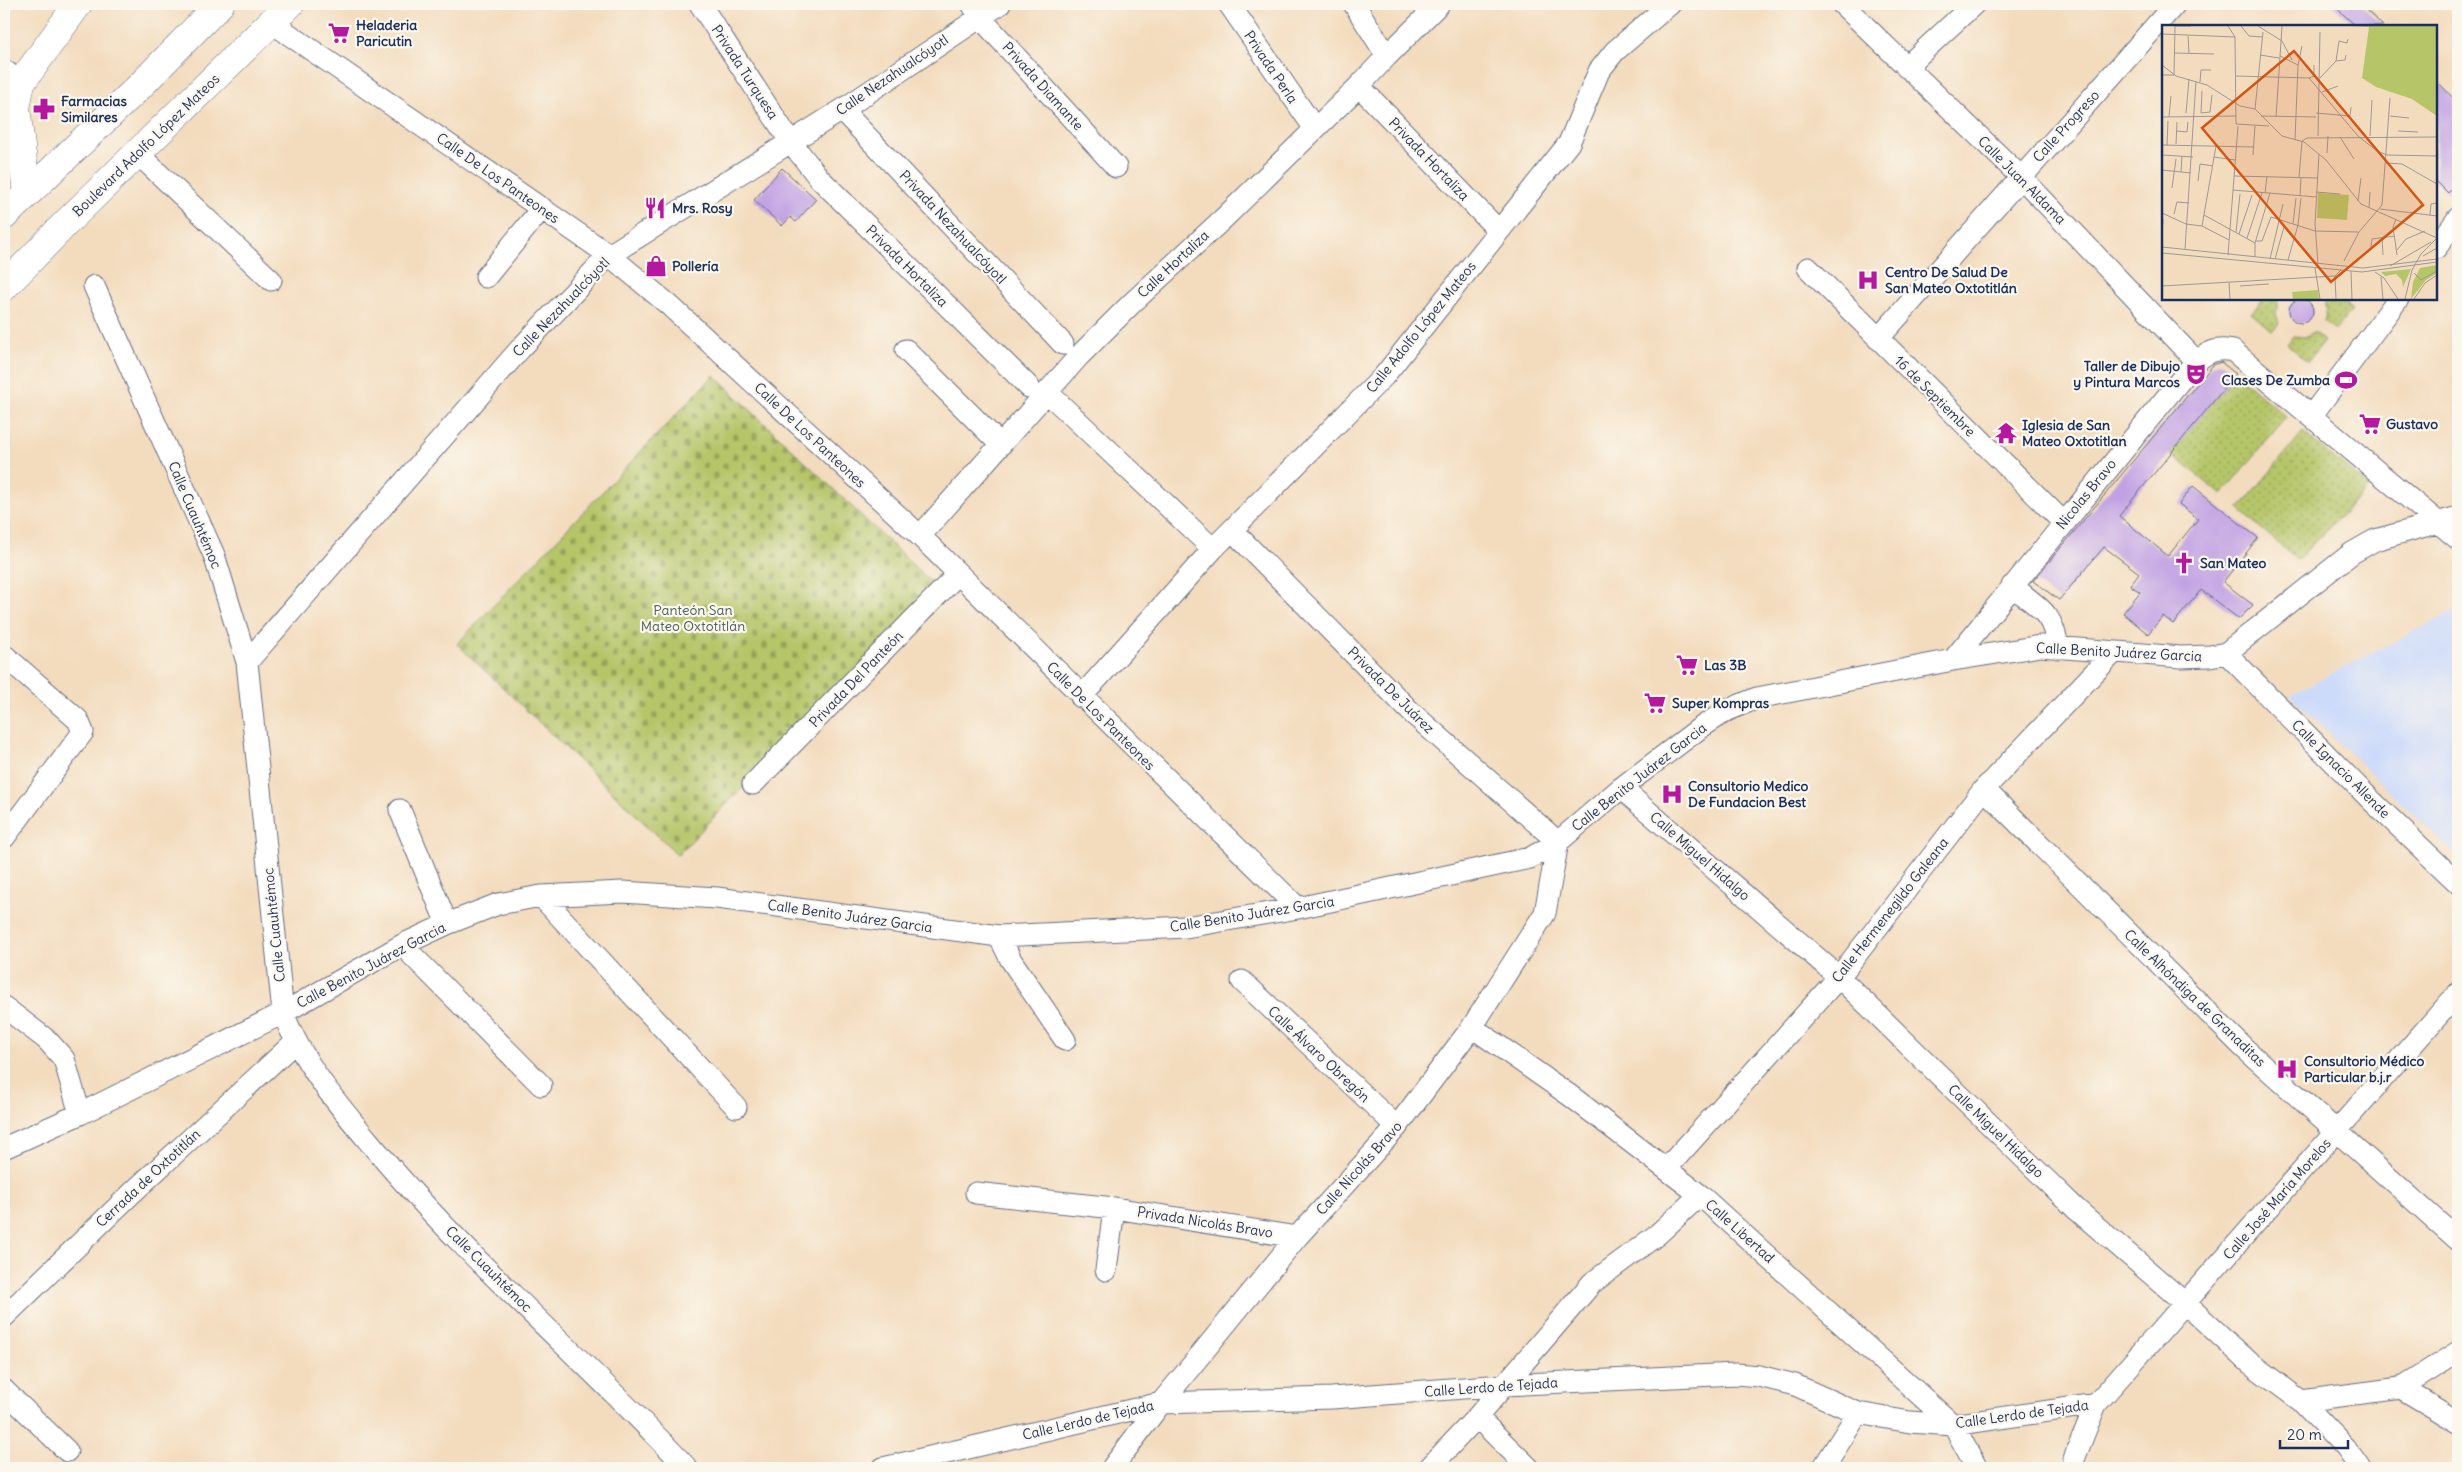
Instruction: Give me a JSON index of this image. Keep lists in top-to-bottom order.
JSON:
{
  "streets": {
    "main road": ["Boulevard Adolfo López Mateos"],
    "street": [
      "Privada Perla",
      "Privada Turquesa",
      "Calle Nezahualcóyotl",
      "Privada Diamante",
      "Calle Progreso",
      "Privada Hortaliza",
      "Calle De Los Panteones",
      "Calle Juan Aldama",
      "Privada Nezahualcóyotl",
      "Calle Hortaliza",
      "Calle Adolfo López Mateos",
      "16 de Septiembre",
      "Nicolas Bravo",
      "Calle Cuauhtémoc",
      "Calle Benito Juárez Garcia",
      "Privada Del Panteón",
      "Privada De Juárez",
      "Calle Ignacio Allende",
      "Calle Miguel Hidalgo",
      "Calle Hermenegildo Galeana",
      "Calle Alhóndiga de Granaditas",
      "Calle Álvaro Obregón",
      "Calle Nicolás Bravo",
      "Cerrada de Oxtotitlán",
      "Calle José María Morelos",
      "Privada Nicolás Bravo",
      "Calle Libertad",
      "Calle Lerdo de Tejada"
    ]
  },
  "crossings": [
    ["Privada Perla", "Calle Hortaliza"],
    ["Privada Turquesa", "Calle Nezahualcóyotl"],
    ["Privada Turquesa", "Privada Hortaliza"],
    ["Calle Nezahualcóyotl", "Privada Diamante"],
    ["Calle Nezahualcóyotl", "Privada Hortaliza"],
    ["Calle Nezahualcóyotl", "Calle De Los Panteones"],
    ["Calle Nezahualcóyotl", "Privada Nezahualcóyotl"],
    ["Calle Nezahualcóyotl", "Calle Cuauhtémoc"],
    ["Calle Progreso", "Calle Juan Aldama"],
    ["Calle Progreso", "16 de Septiembre"],
    ["Boulevard Adolfo López Mateos", "Calle De Los Panteones"],
    ["Privada Hortaliza", "Calle Hortaliza"],
    ["Privada Hortaliza", "Calle Adolfo López Mateos"],
    ["Calle De Los Panteones", "Calle Hortaliza"],
    ["Calle De Los Panteones", "Calle Adolfo López Mateos"],
    ["Calle De Los Panteones", "Calle Benito Juárez Garcia"],
    ["Calle De Los Panteones", "Privada Del Panteón"],
    ["Calle Juan Aldama", "Nicolas Bravo"],
    ["Calle Adolfo López Mateos", "Privada De Juárez"],
    ["16 de Septiembre", "Nicolas Bravo"],
    ["Nicolas Bravo", "Calle Benito Juárez Garcia"],
    ["Calle Cuauhtémoc", "Calle Benito Juárez Garcia"],
    ["Calle Cuauhtémoc", "Cerrada de Oxtotitlán"],
    ["Calle Benito Juárez Garcia", "Privada De Juárez"],
    ["Calle Benito Juárez Garcia", "Calle Ignacio Allende"],
    ["Calle Benito Juárez Garcia", "Calle Miguel Hidalgo"],
    ["Calle Benito Juárez Garcia", "Calle Hermenegildo Galeana"],
    ["Calle Benito Juárez Garcia", "Calle Nicolás Bravo"],
    ["Privada De Juárez", "Calle Nicolás Bravo"],
    ["Calle Miguel Hidalgo", "Calle Hermenegildo Galeana"],
    ["Calle Miguel Hidalgo", "Calle José María Morelos"],
    ["Calle Hermenegildo Galeana", "Calle Alhóndiga de Granaditas"],
    ["Calle Hermenegildo Galeana", "Calle Libertad"],
    ["Calle Alhóndiga de Granaditas", "Calle José María Morelos"],
    ["Calle Álvaro Obregón", "Calle Nicolás Bravo"],
    ["Calle Nicolás Bravo", "Privada Nicolás Bravo"],
    ["Calle Nicolás Bravo", "Calle Libertad"],
    ["Calle Nicolás Bravo", "Calle Lerdo de Tejada"],
    ["Calle José María Morelos", "Calle Lerdo de Tejada"],
    ["Calle Libertad", "Calle Lerdo de Tejada"]
  ],
  "parks": ["Panteón San Mateo Oxtotitlán"],
  "places": {
    "supermarket": [
      "Heladeria Paricutin",
      "Gustavo",
      "Las 3B",
      "Super Kompras"
    ],
    "pharmacy": ["Farmacias Similares"],
    "restaurant": ["Mrs. Rosy"],
    "shop": ["Pollería"],
    "hospital": ["Centro De Salud De San Mateo Oxtotitlán", "Consultorio Medico De Fundacion Best", "Consultorio Médico Particular b.j.r"],
    "theatre": ["Taller de Dibujo y Pintura Marcos"],
    "sports": ["Clases De Zumba"],
    "temple": ["Iglesia de San Mateo Oxtotitlan"],
    "church": ["San Mateo"]
  },
  "scale_bar": "20 m"
}
